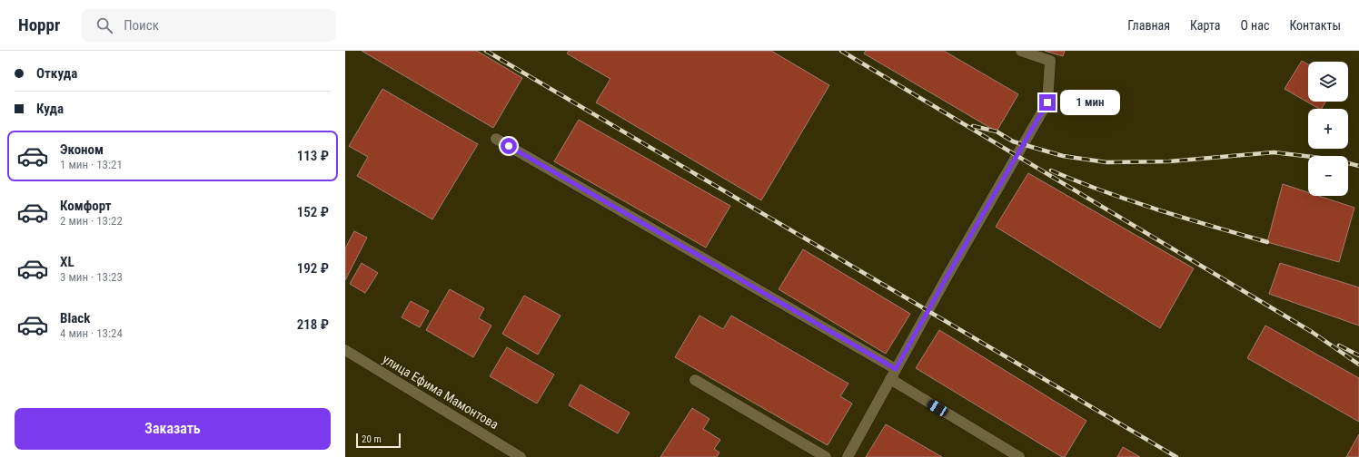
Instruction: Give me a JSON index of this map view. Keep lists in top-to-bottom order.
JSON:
{
  "streets": {
    "street": ["улица Ефима Мамонтова"]
  },
  "scale_bar": "20 m",
  "page": {
    "header": "Hoppr",
    "search": "Поиск",
    "nav": [
      "Главная",
      "Карта",
      "О нас",
      "Контакты"
    ],
    "banner": ["Откуда", "Куда"],
    "map_buttons": ["+", "−"],
    "bubble": "1 мин",
    "list": [
      {
        "name": "Эконом",
        "note": "1 мин · 13:21",
        "value": "113 ₽"
      },
      {
        "name": "Комфорт",
        "note": "2 мин · 13:22",
        "value": "152 ₽"
      },
      {
        "name": "XL",
        "note": "3 мин · 13:23",
        "value": "192 ₽"
      },
      {
        "name": "Black",
        "note": "4 мин · 13:24",
        "value": "218 ₽"
      }
    ],
    "buttons": "Заказать",
    "scale": "20 m"
  }
}
